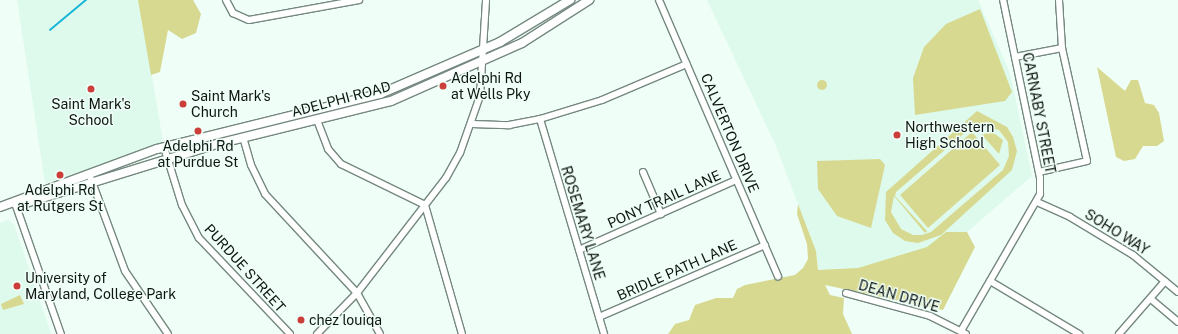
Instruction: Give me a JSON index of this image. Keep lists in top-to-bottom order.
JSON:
{
  "streets": {
    "main road": ["ADELPHI ROAD"],
    "street": [
      "CARNABY STREET",
      "CALVERTON DRIVE",
      "PONY TRAIL LANE",
      "ROSEMARY LANE",
      "SOHO WAY",
      "PURDUE STREET",
      "BRIDLE PATH LANE",
      "DEAN DRIVE"
    ]
  },
  "crossings": [
    ["ADELPHI ROAD", "PURDUE STREET"],
    ["CARNABY STREET", "SOHO WAY"],
    ["CARNABY STREET", "DEAN DRIVE"],
    ["CALVERTON DRIVE", "PONY TRAIL LANE"],
    ["CALVERTON DRIVE", "BRIDLE PATH LANE"],
    ["PONY TRAIL LANE", "ROSEMARY LANE"],
    ["ROSEMARY LANE", "BRIDLE PATH LANE"]
  ],
  "places": [
    "Adelphi Rd at Wells Pky",
    "Saint Mark's School",
    "Saint Mark's Church",
    "Adelphi Rd at Purdue St",
    "Northwestern High School",
    "Adelphi Rd at Rutgers St",
    "University of Maryland, College Park",
    "chez louiqa"
  ]
}
